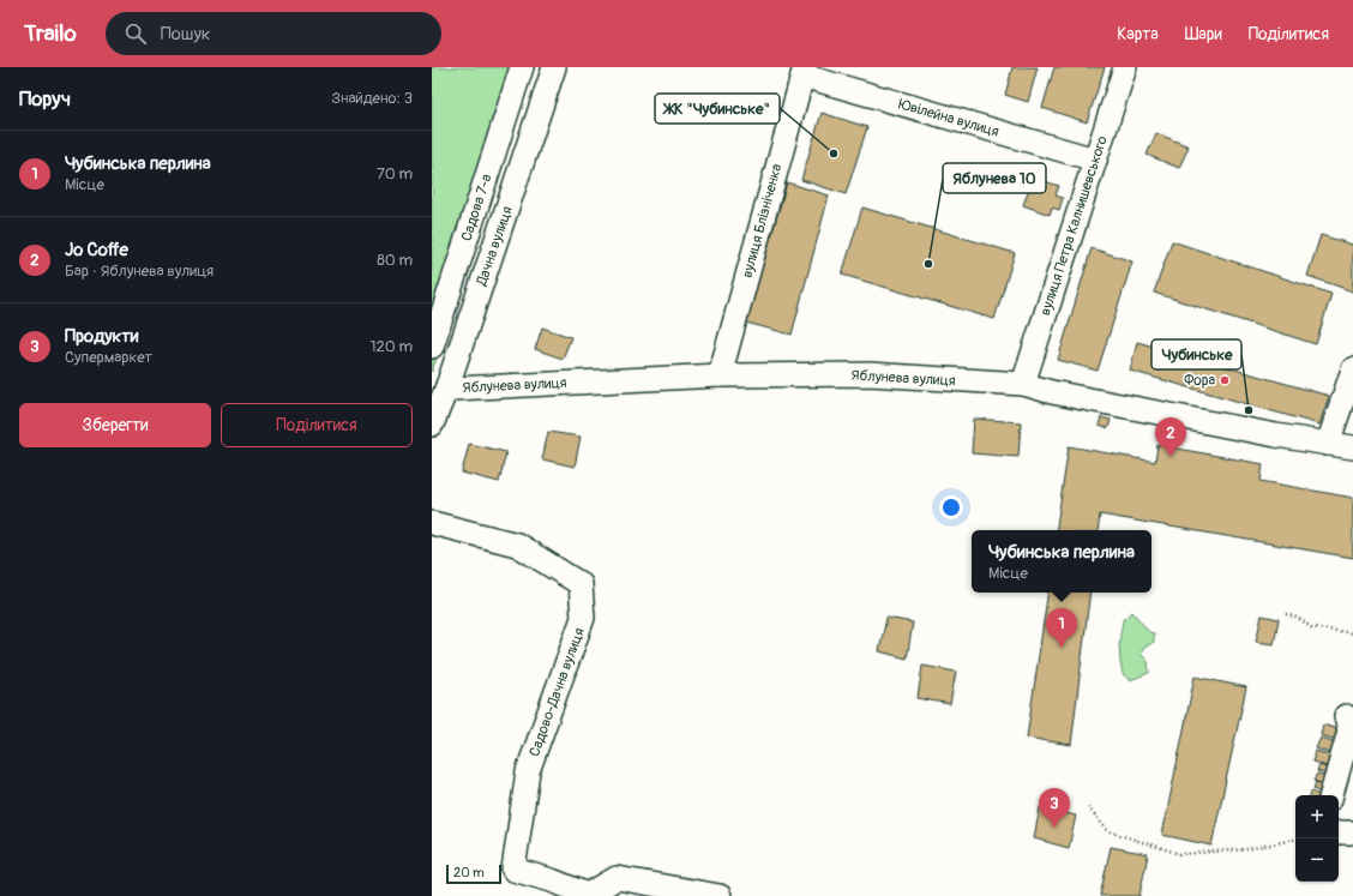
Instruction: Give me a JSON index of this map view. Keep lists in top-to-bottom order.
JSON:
{
  "streets": {
    "street": [
      "Ювілейна вулиця",
      "Садова 7-а",
      "вулиця Блізніченка",
      "вулиця Петра Калнишевського",
      "Дачна вулиця",
      "Яблунева вулиця",
      "Садово-Дачна вулиця"
    ]
  },
  "crossings": [
    ["Ювілейна вулиця", "вулиця Блізніченка"],
    ["Ювілейна вулиця", "вулиця Петра Калнишевського"],
    ["вулиця Блізніченка", "Яблунева вулиця"],
    ["вулиця Петра Калнишевського", "Яблунева вулиця"],
    ["Дачна вулиця", "Яблунева вулиця"]
  ],
  "places": [
    "ЖК \"Чубинське\"",
    "Яблунева 10",
    "Фора",
    "Чубинське"
  ],
  "scale_bar": "20 m",
  "page": {
    "header": "Trailo",
    "search": "Пошук",
    "nav": ["Карта", "Шари", "Поділитися"],
    "heading": ["Поруч", "Знайдено: 3"],
    "list": [
      {
        "mark": "1",
        "name": "Чубинська перлина",
        "note": "Місце",
        "value": "70 m"
      },
      {
        "mark": "2",
        "name": "Jo Coffe",
        "note": "Бар · Яблунева вулиця",
        "value": "80 m"
      },
      {
        "mark": "3",
        "name": "Продукти",
        "note": "Супермаркет",
        "value": "120 m"
      }
    ],
    "buttons": ["Зберегти", "Поділитися"],
    "pins": ["2", "1", "3"],
    "popup": ["Чубинська перлина", "Місце"],
    "map_buttons": ["+", "−"],
    "scale": "20 m"
  }
}
